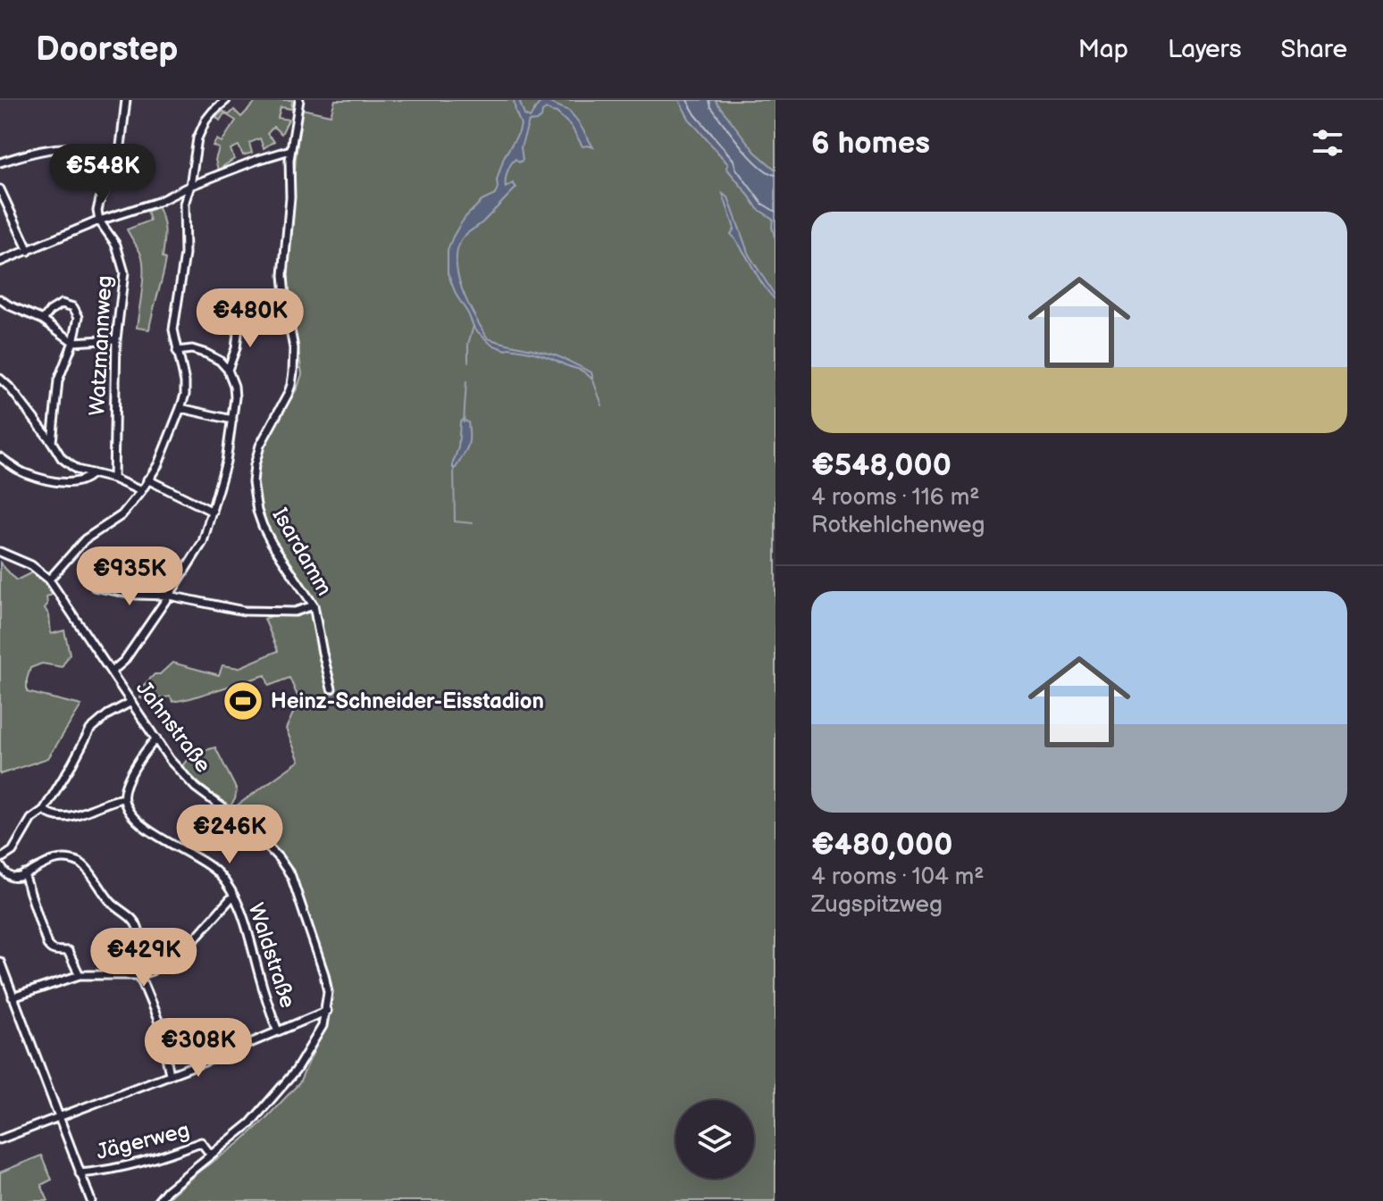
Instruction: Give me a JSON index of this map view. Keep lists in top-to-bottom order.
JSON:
{
  "streets": {
    "street": [
      "Watzmannweg",
      "Isardamm",
      "Jahnstraße",
      "Waldstraße",
      "Jägerweg"
    ]
  },
  "crossings": [
    ["Jahnstraße", "Jägerweg"]
  ],
  "places": {
    "sports": ["Heinz-Schneider-Eisstadion"]
  },
  "page": {
    "header": "Doorstep",
    "nav": ["Map", "Layers", "Share"],
    "heading": "6 homes",
    "price": [
      "€548K",
      "€480K",
      "€935K",
      "€246K",
      "€429K",
      "€308K"
    ],
    "list": [
      {
        "name": "€548,000",
        "note": "4 rooms · 116 m² · Rotkehlchenweg"
      },
      {
        "name": "€480,000",
        "note": "4 rooms · 104 m² · Zugspitzweg"
      }
    ]
  }
}
